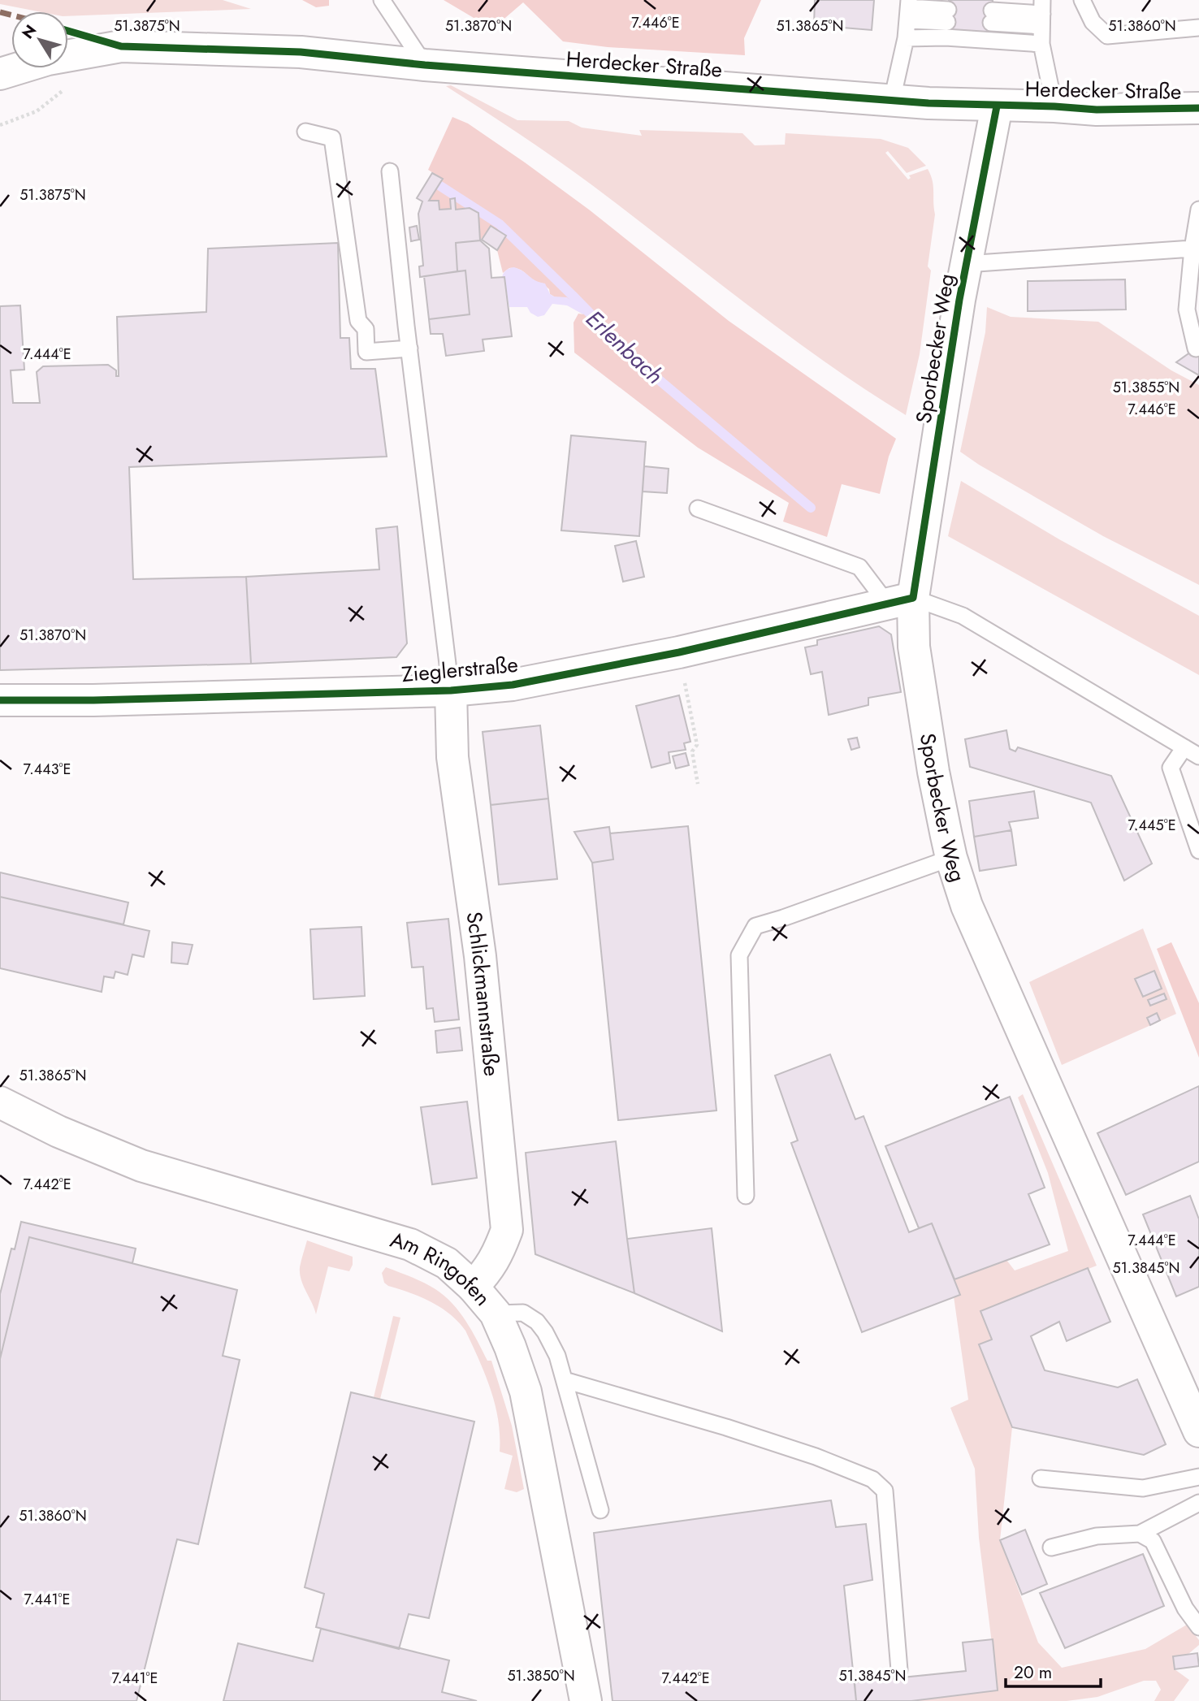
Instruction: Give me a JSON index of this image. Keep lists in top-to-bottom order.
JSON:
{
  "streets": {
    "street": [
      "Herdecker Straße",
      "Sporbecker Weg",
      "Zieglerstraße",
      "Schlickmannstraße",
      "Am Ringofen"
    ]
  },
  "crossings": [
    ["Herdecker Straße", "Sporbecker Weg"],
    ["Sporbecker Weg", "Zieglerstraße"],
    ["Zieglerstraße", "Schlickmannstraße"],
    ["Schlickmannstraße", "Am Ringofen"]
  ],
  "water": ["Erlenbach"],
  "scale_bar": "20 m",
  "north": "top left",
  "coordinates": [
    "7.446°E",
    "51.3875°N",
    "51.3870°N",
    "51.3865°N",
    "51.3860°N",
    "7.444°E",
    "51.3855°N",
    "7.443°E",
    "7.445°E",
    "7.442°E",
    "51.3845°N",
    "7.441°E",
    "51.3850°N"
  ]
}
